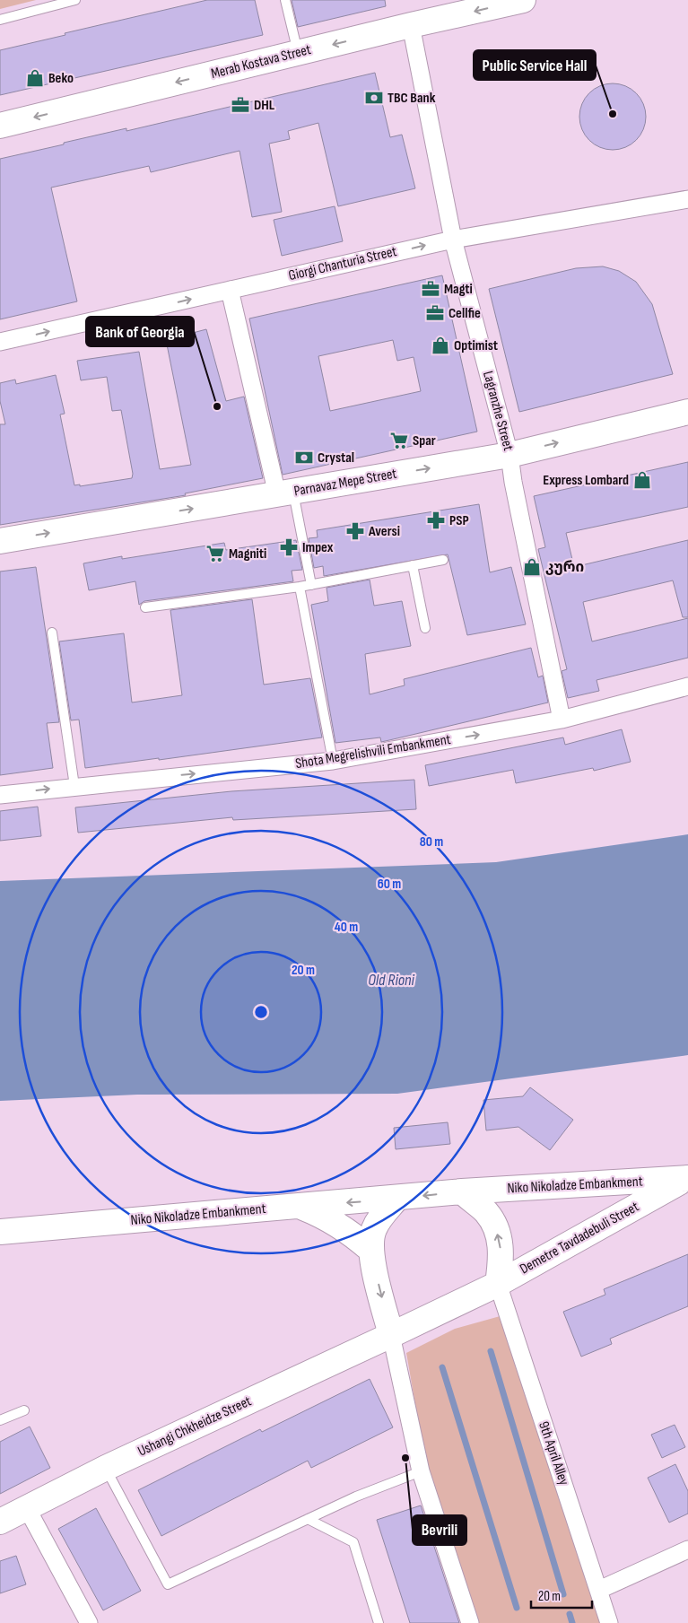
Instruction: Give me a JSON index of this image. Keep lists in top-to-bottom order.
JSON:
{
  "streets": {
    "street": [
      "Merab Kostava Street",
      "Giorgi Chanturia Street",
      "Lagranzhe Street",
      "Parnavaz Mepe Street",
      "Shota Megrelishvili Embankment",
      "Niko Nikoladze Embankment",
      "Demetre Tavdadebuli Street",
      "Ushangi Chkheidze Street",
      "9th April Alley"
    ]
  },
  "crossings": [
    ["Merab Kostava Street", "Lagranzhe Street"],
    ["Giorgi Chanturia Street", "Lagranzhe Street"],
    ["Lagranzhe Street", "Parnavaz Mepe Street"],
    ["Lagranzhe Street", "Shota Megrelishvili Embankment"],
    ["Niko Nikoladze Embankment", "Demetre Tavdadebuli Street"],
    ["Niko Nikoladze Embankment", "Ushangi Chkheidze Street"],
    ["Niko Nikoladze Embankment", "9th April Alley"],
    ["Demetre Tavdadebuli Street", "Ushangi Chkheidze Street"],
    ["Demetre Tavdadebuli Street", "9th April Alley"],
    ["Ushangi Chkheidze Street", "9th April Alley"]
  ],
  "one_way": [
    "Merab Kostava Street",
    "Giorgi Chanturia Street",
    "Parnavaz Mepe Street",
    "Shota Megrelishvili Embankment"
  ],
  "water": ["Old Rioni"],
  "places": {
    "shop": [
      "Beko",
      "Optimist",
      "Express Lombard",
      "კური"
    ],
    "bank": ["TBC Bank", "Crystal"],
    "office": ["DHL", "Magti", "Cellfie"],
    "other": ["Public Service Hall", "Bank of Georgia", "Bevrili"],
    "supermarket": ["Spar", "Magniti"],
    "pharmacy": ["PSP", "Aversi", "Impex"]
  },
  "scale_bar": "20 m",
  "rings": [
    "80 m",
    "60 m",
    "40 m",
    "20 m"
  ]
}
